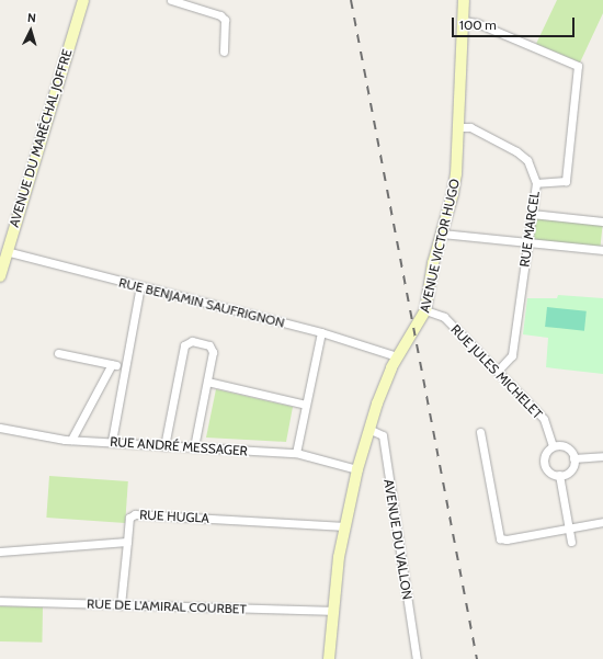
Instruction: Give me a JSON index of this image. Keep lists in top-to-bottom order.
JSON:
{
  "streets": {
    "street": [
      "AVENUE DU MARÉCHAL JOFFRE",
      "RUE MARCEL",
      "AVENUE VICTOR HUGO",
      "RUE BENJAMIN SAUFRIGNON",
      "RUE JULES MICHELET",
      "RUE ANDRÉ MESSAGER",
      "RUE HUGLA",
      "AVENUE DU VALLON",
      "RUE DE L'AMIRAL COURBET"
    ]
  },
  "crossings": [
    ["AVENUE DU MARÉCHAL JOFFRE", "RUE BENJAMIN SAUFRIGNON"],
    ["RUE MARCEL", "AVENUE VICTOR HUGO"],
    ["RUE MARCEL", "RUE JULES MICHELET"],
    ["AVENUE VICTOR HUGO", "RUE BENJAMIN SAUFRIGNON"],
    ["AVENUE VICTOR HUGO", "RUE JULES MICHELET"],
    ["AVENUE VICTOR HUGO", "RUE ANDRÉ MESSAGER"],
    ["AVENUE VICTOR HUGO", "RUE HUGLA"],
    ["AVENUE VICTOR HUGO", "AVENUE DU VALLON"],
    ["AVENUE VICTOR HUGO", "RUE DE L'AMIRAL COURBET"]
  ],
  "scale_bar": "100 m",
  "north": "top"
}
